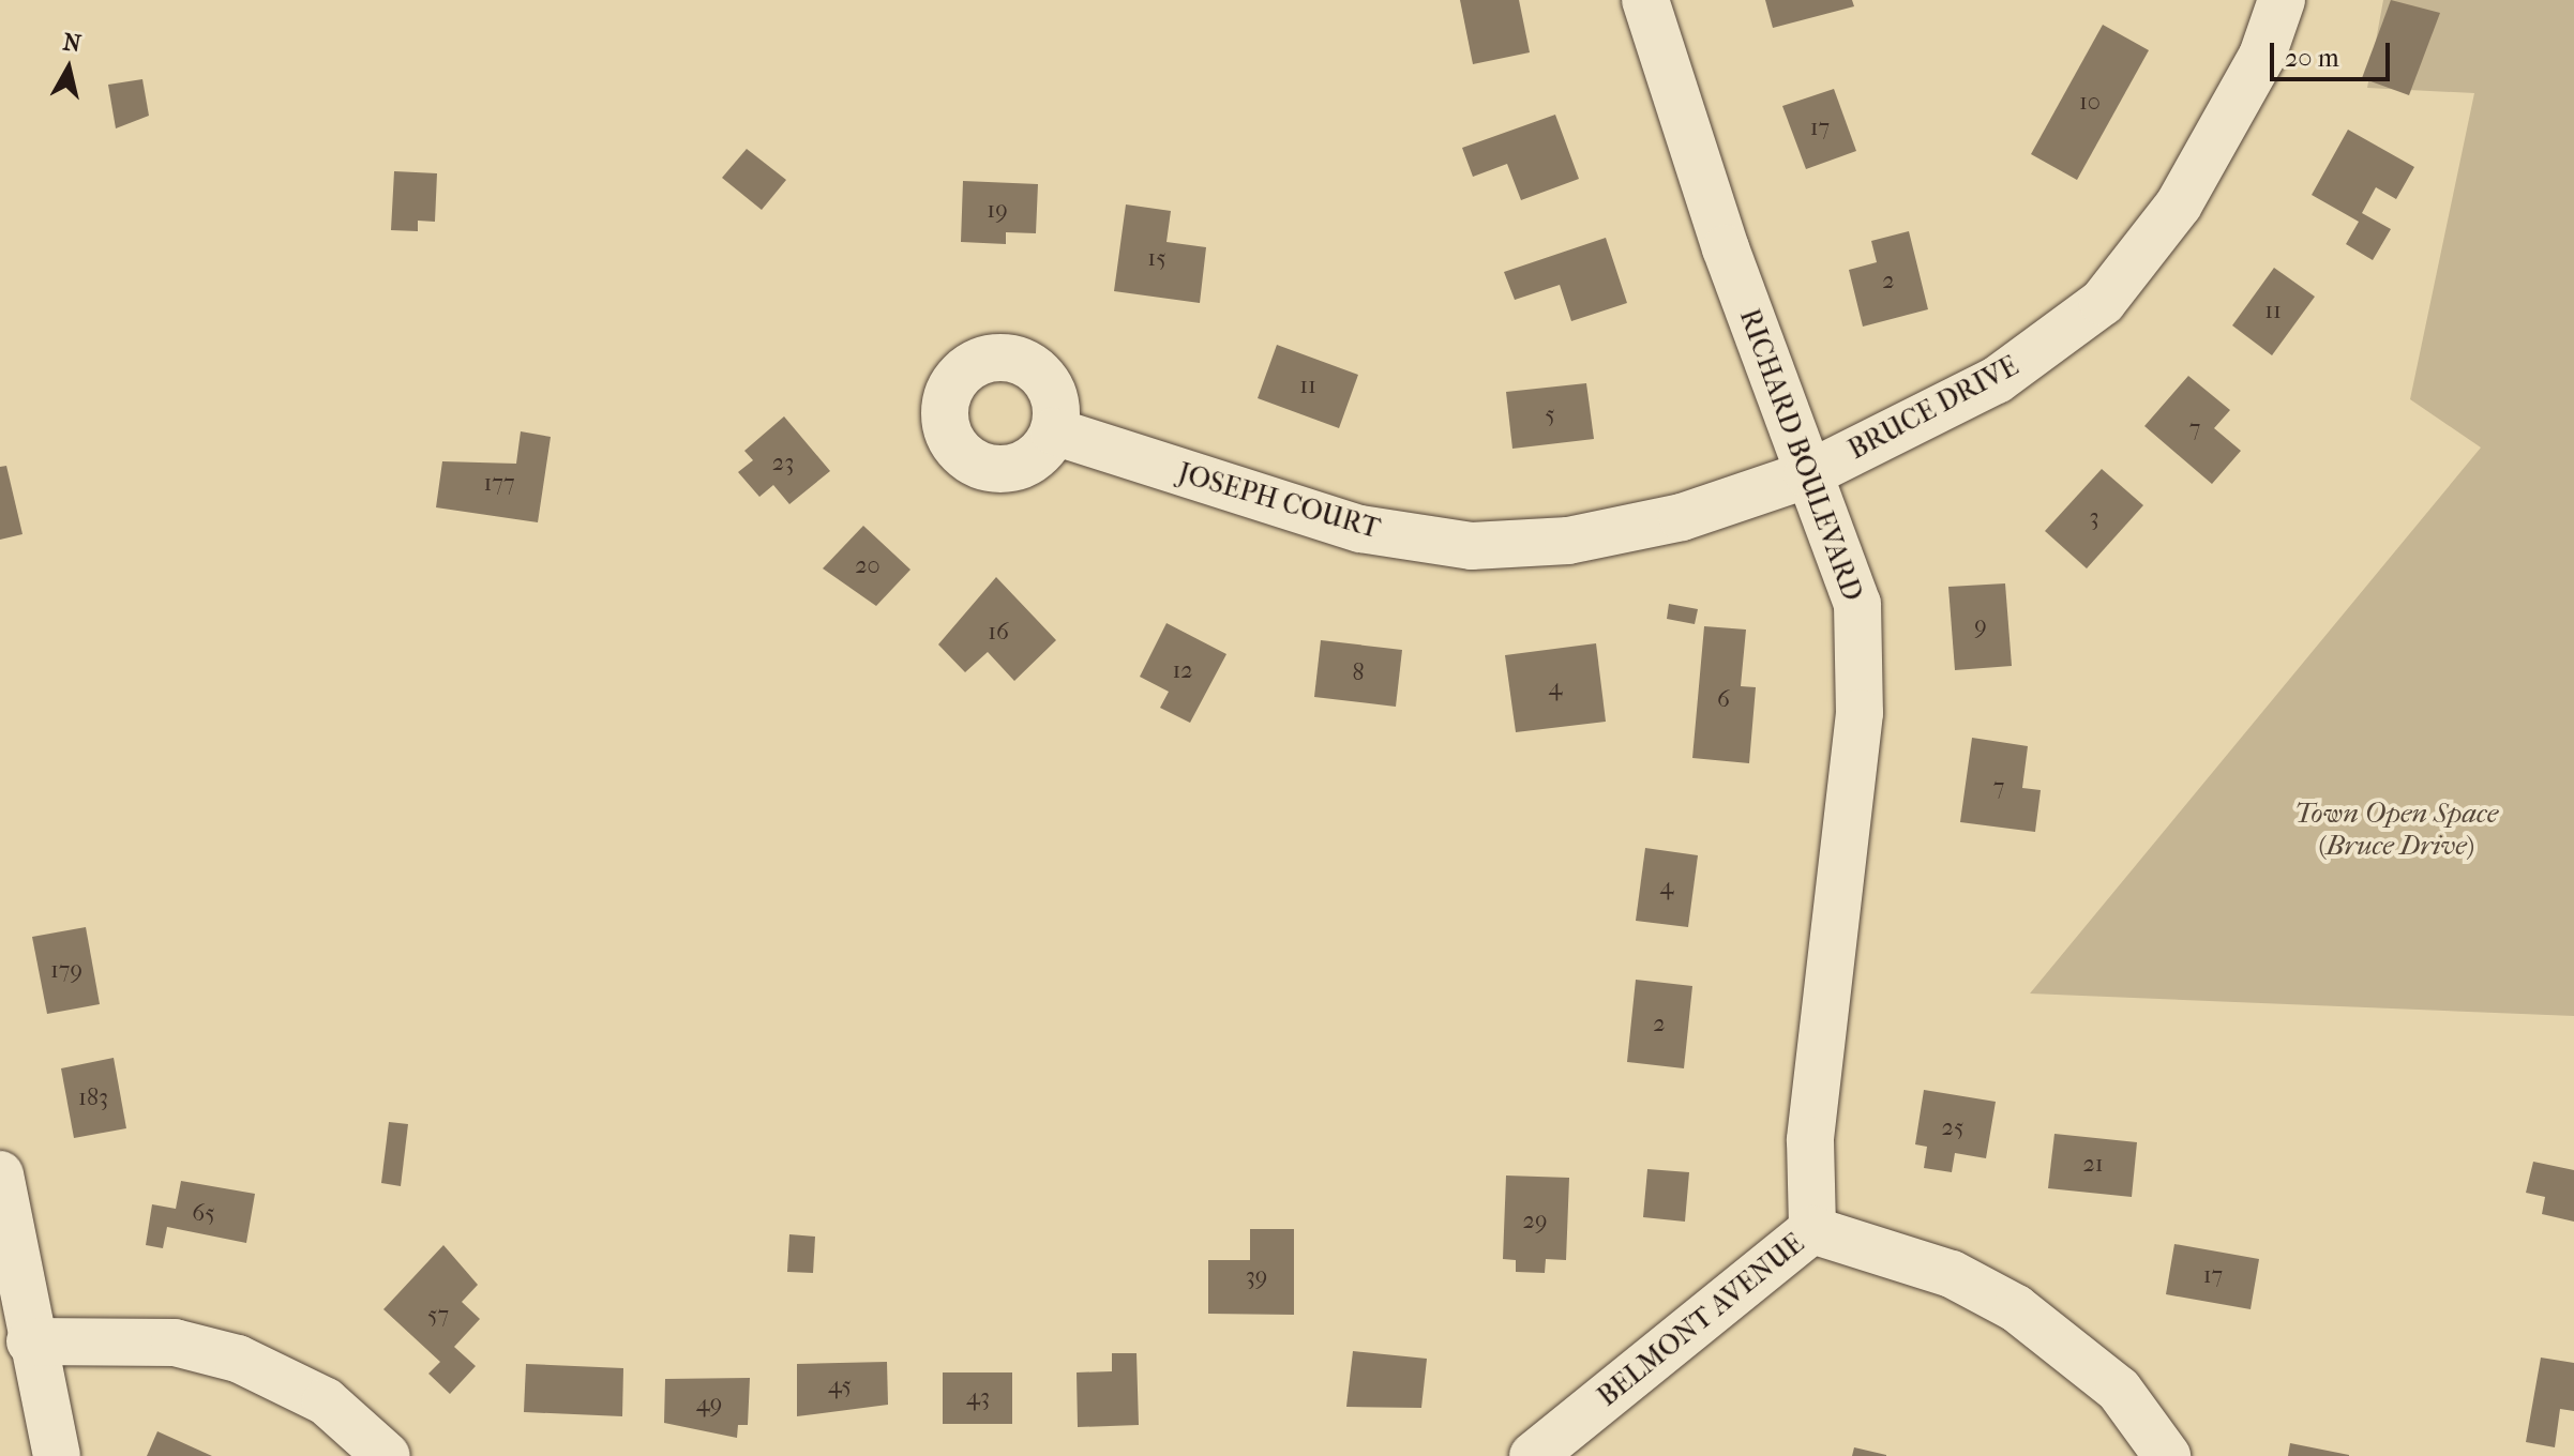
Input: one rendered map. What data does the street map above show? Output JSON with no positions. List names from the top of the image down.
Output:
{
  "streets": {
    "street": [
      "BRUCE DRIVE",
      "RICHARD BOULEVARD",
      "JOSEPH COURT",
      "BELMONT AVENUE"
    ]
  },
  "crossings": [
    ["BRUCE DRIVE", "RICHARD BOULEVARD"],
    ["BRUCE DRIVE", "JOSEPH COURT"],
    ["RICHARD BOULEVARD", "JOSEPH COURT"],
    ["RICHARD BOULEVARD", "BELMONT AVENUE"]
  ],
  "parks": ["Town Open Space (Bruce Drive)"],
  "house_numbers": [
    "10",
    "17",
    "19",
    "15",
    "2",
    "11",
    "11",
    "5",
    "7",
    "23",
    "177",
    "3",
    "20",
    "9",
    "16",
    "12",
    "8",
    "4",
    "6",
    "7",
    "4",
    "179",
    "2",
    "183",
    "25",
    "21",
    "65",
    "29",
    "17",
    "39",
    "57",
    "45",
    "43",
    "49"
  ],
  "scale_bar": "20 m",
  "north": "top"
}
